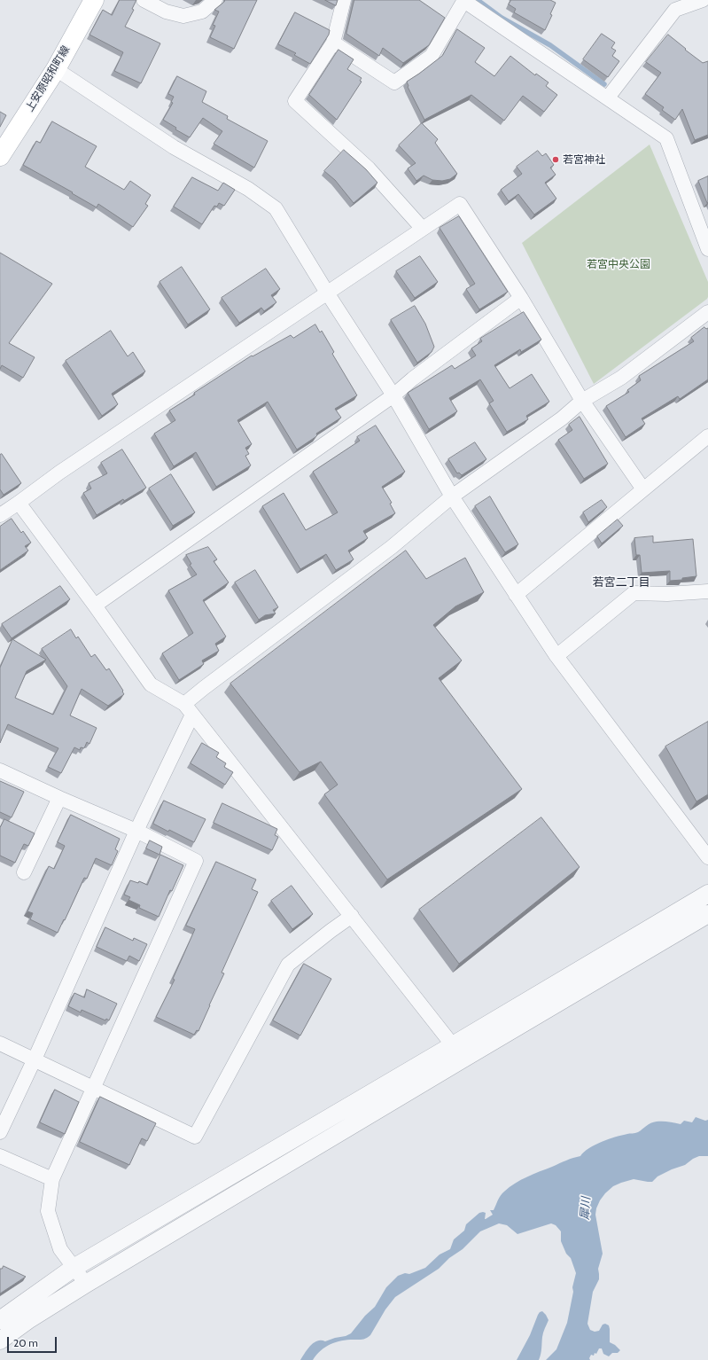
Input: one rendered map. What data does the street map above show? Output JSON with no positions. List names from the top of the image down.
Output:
{
  "streets": {
    "main road": ["上安原昭和町線"]
  },
  "districts": ["若宮二丁目"],
  "water": ["犀川"],
  "parks": ["若宮中央公園"],
  "places": ["若宮神社"],
  "scale_bar": "20 m"
}
